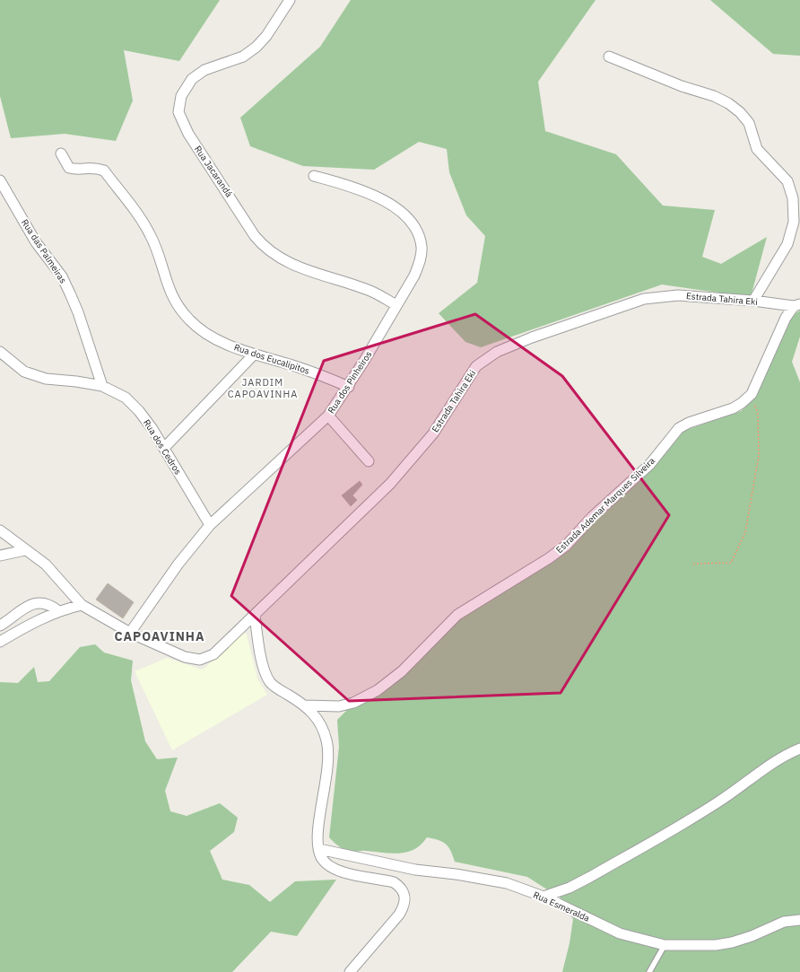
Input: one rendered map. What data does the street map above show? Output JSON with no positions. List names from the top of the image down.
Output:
{
  "streets": {
    "street": [
      "Rua Jacarandá",
      "Rua das Palmeiras",
      "Estrada Tahira Eki",
      "Rua dos Eucalipitos",
      "Rua dos Pinheiros",
      "Rua dos Cedros",
      "Estrada Ademar Marques Silveira",
      "Rua Esmeralda"
    ]
  },
  "crossings": [
    ["Rua Jacarandá", "Rua dos Pinheiros"],
    ["Rua das Palmeiras", "Rua dos Cedros"],
    ["Estrada Tahira Eki", "Rua dos Pinheiros"],
    ["Estrada Tahira Eki", "Estrada Ademar Marques Silveira"],
    ["Rua dos Eucalipitos", "Rua dos Pinheiros"],
    ["Rua dos Pinheiros", "Rua dos Cedros"]
  ],
  "districts": ["JARDIM CAPOAVINHA", "CAPOAVINHA"]
}
